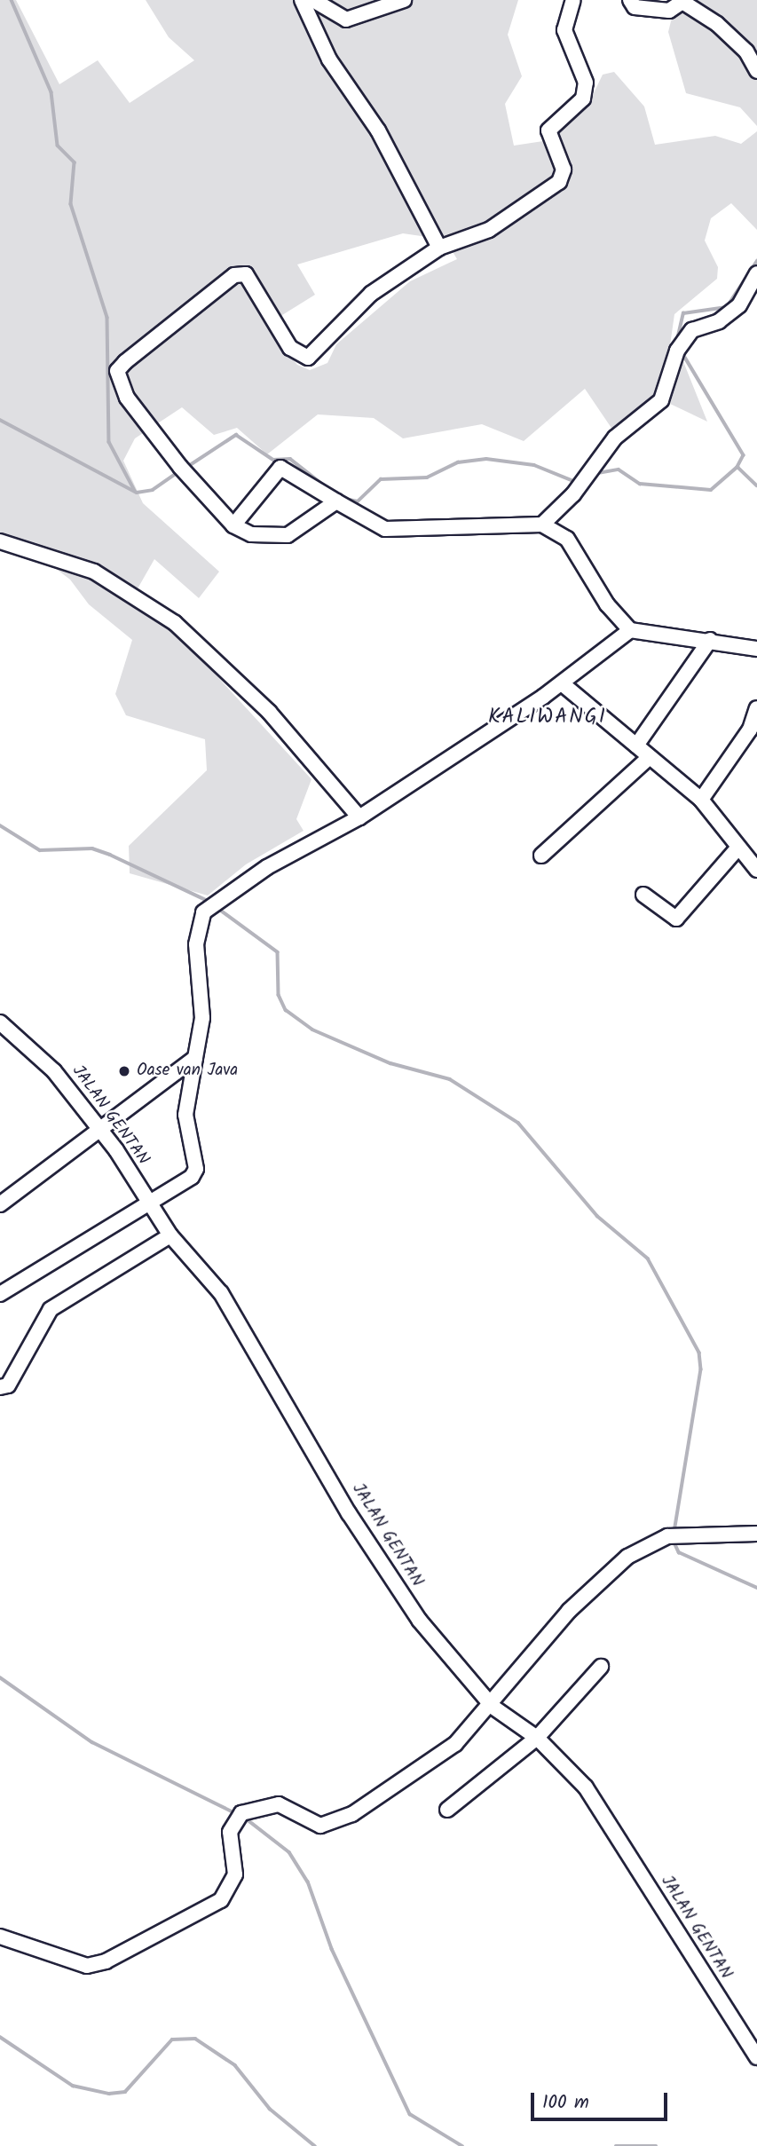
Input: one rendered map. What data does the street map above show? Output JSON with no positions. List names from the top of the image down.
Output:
{
  "streets": {
    "street": ["JALAN GENTAN"]
  },
  "districts": ["KALIWANGI"],
  "places": ["Oase van Java"],
  "scale_bar": "100 m"
}
